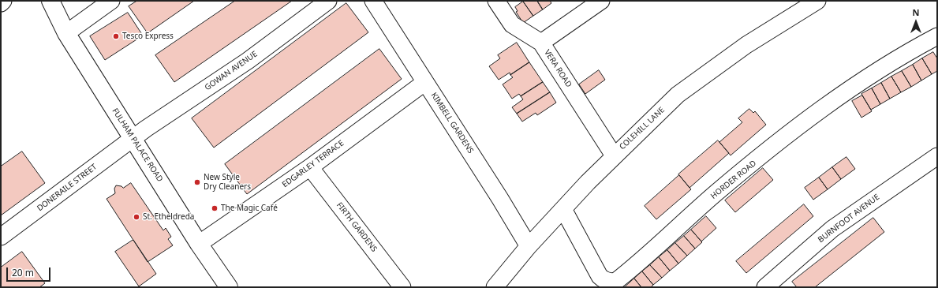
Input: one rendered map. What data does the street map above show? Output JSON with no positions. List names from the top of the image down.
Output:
{
  "streets": {
    "main road": ["FULHAM PALACE ROAD"],
    "street": [
      "VERA ROAD",
      "GOWAN AVENUE",
      "KIMBELL GARDENS",
      "COLEHILL LANE",
      "EDGARLEY TERRACE",
      "HORDER ROAD",
      "DONERAILE STREET",
      "BURNFOOT AVENUE",
      "FIRTH GARDENS"
    ]
  },
  "crossings": [
    ["VERA ROAD", "COLEHILL LANE"],
    ["GOWAN AVENUE", "FULHAM PALACE ROAD"],
    ["GOWAN AVENUE", "DONERAILE STREET"],
    ["KIMBELL GARDENS", "COLEHILL LANE"],
    ["KIMBELL GARDENS", "EDGARLEY TERRACE"],
    ["COLEHILL LANE", "HORDER ROAD"],
    ["FULHAM PALACE ROAD", "EDGARLEY TERRACE"],
    ["FULHAM PALACE ROAD", "DONERAILE STREET"],
    ["EDGARLEY TERRACE", "FIRTH GARDENS"]
  ],
  "places": [
    "Tesco Express",
    "New Style Dry Cleaners",
    "The Magic Café",
    "St. Etheldreda"
  ],
  "scale_bar": "20 m",
  "north": "top"
}
